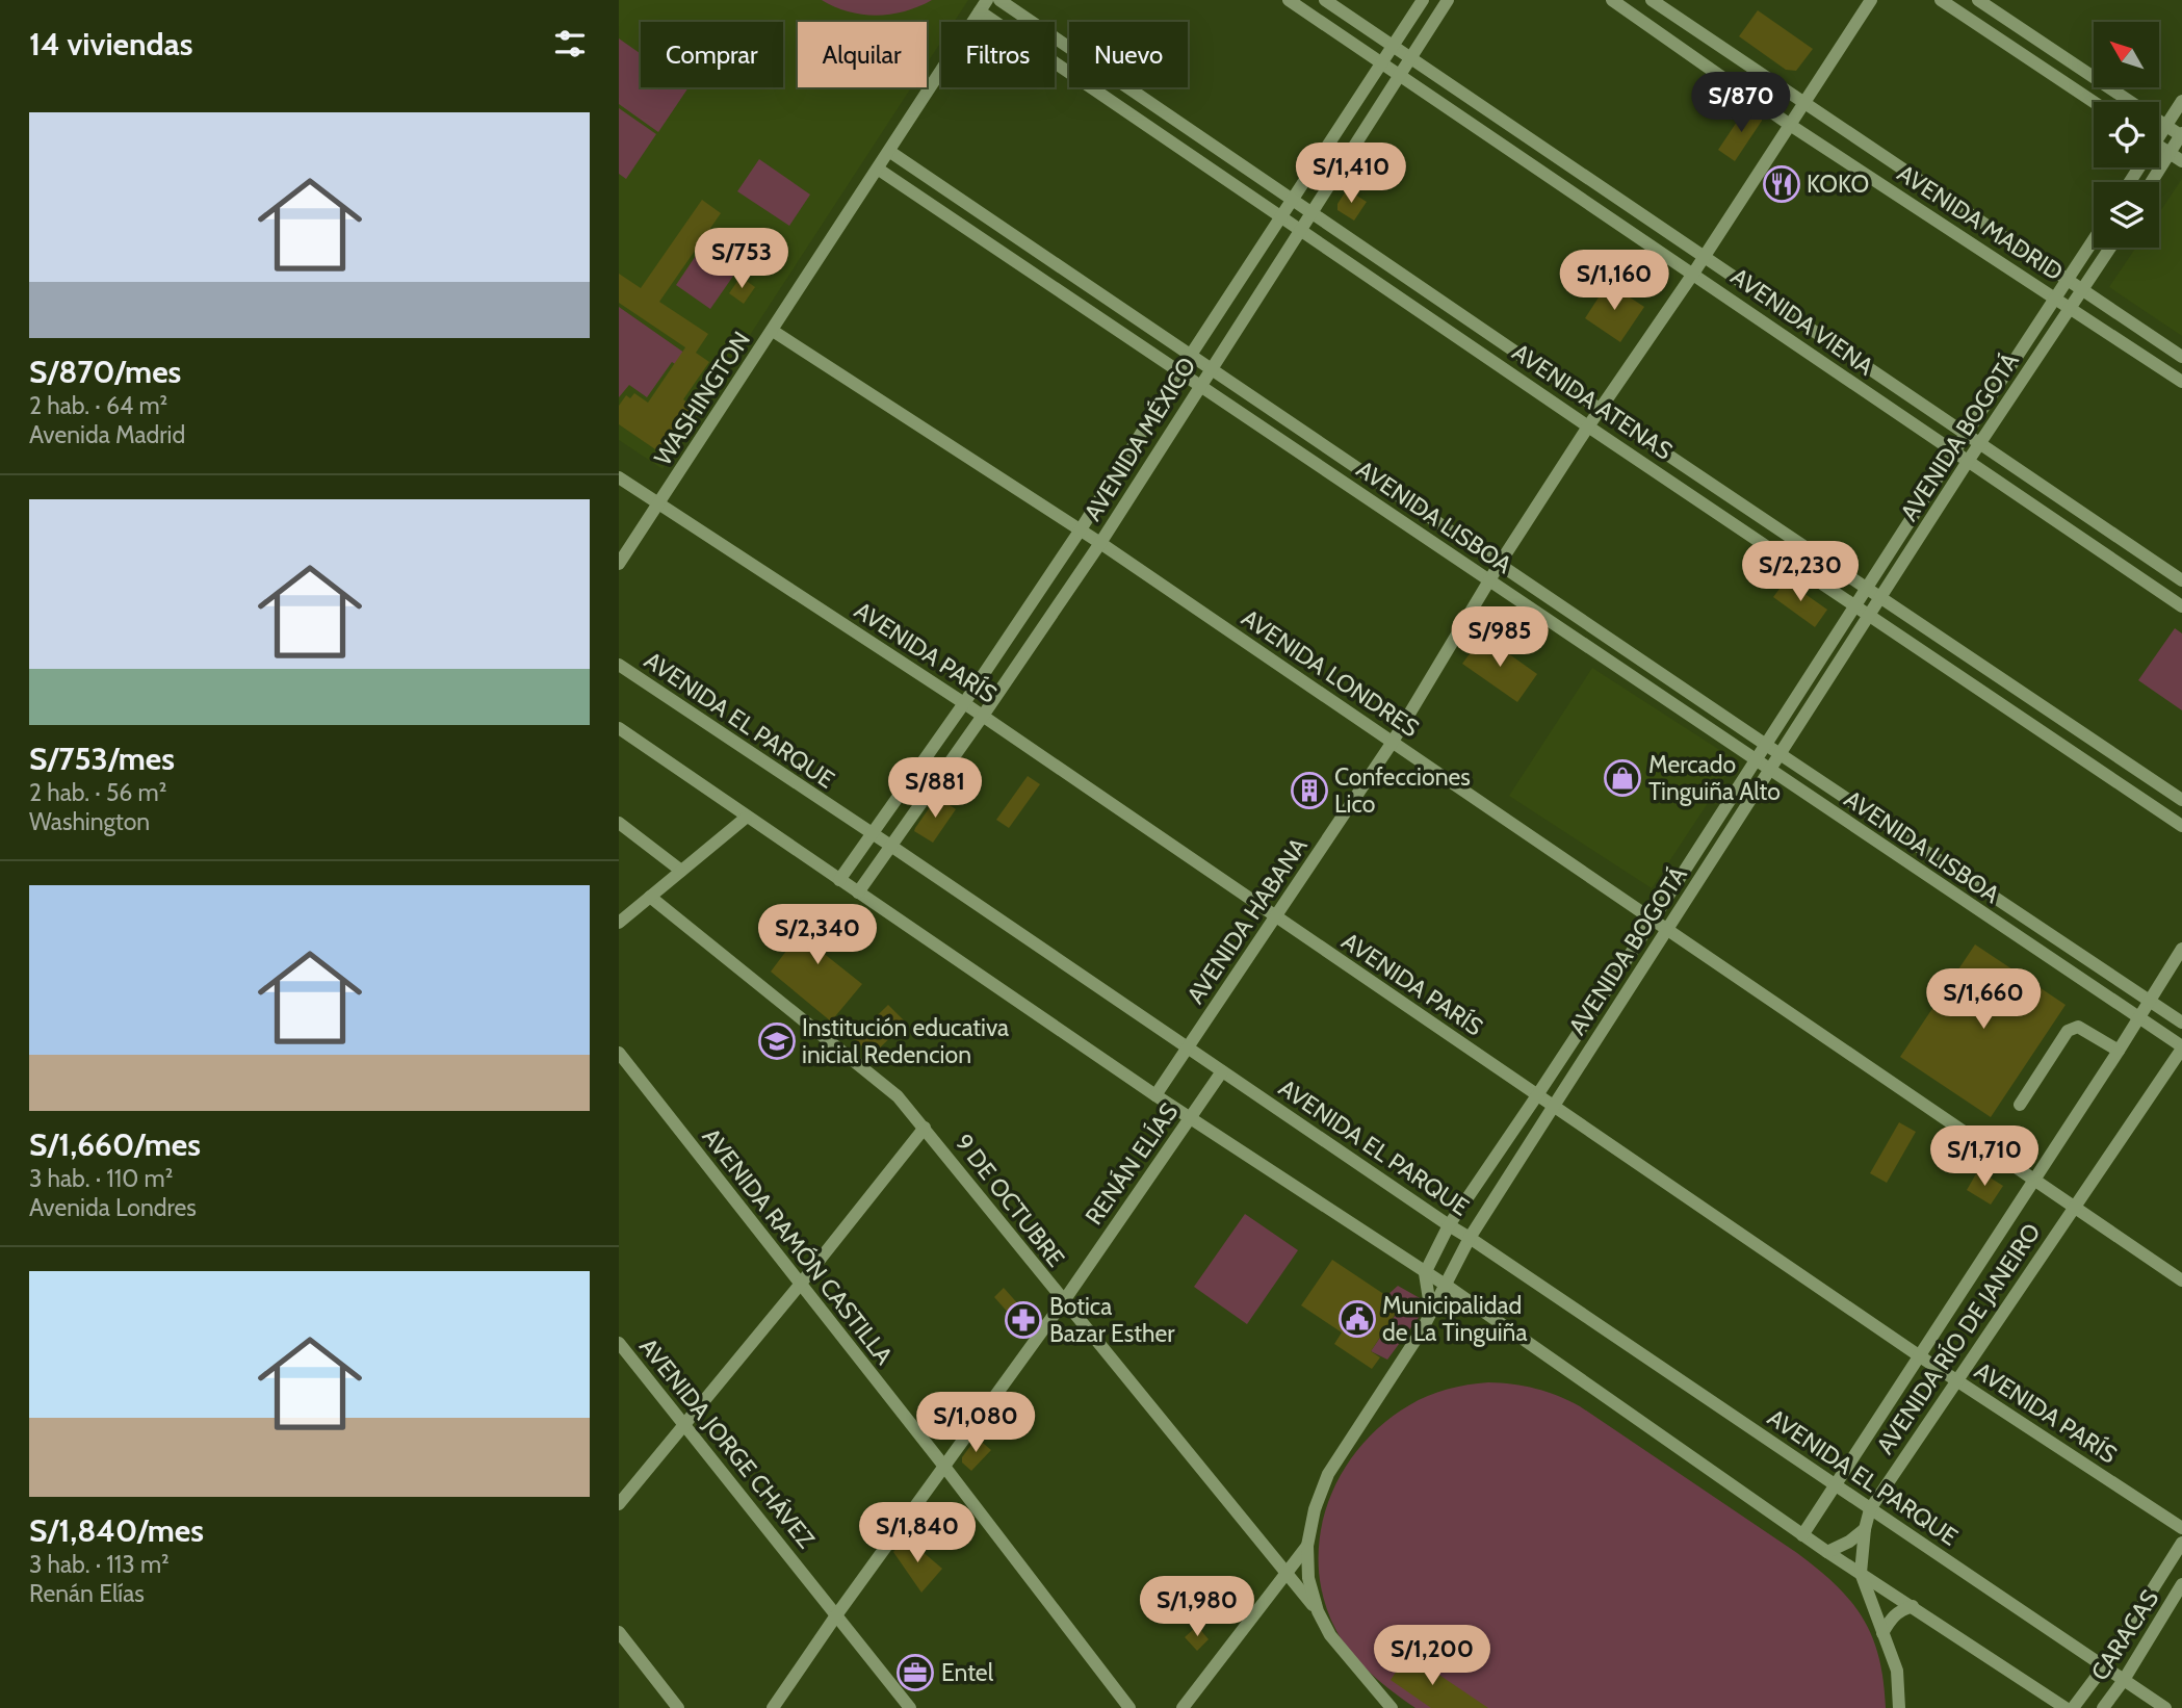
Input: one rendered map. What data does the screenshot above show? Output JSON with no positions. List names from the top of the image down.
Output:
{
  "streets": {
    "street": [
      "AVENIDA MADRID",
      "AVENIDA VIENA",
      "WASHINGTON",
      "AVENIDA ATENAS",
      "AVENIDA BOGOTÁ",
      "AVENIDA MÉXICO",
      "AVENIDA LISBOA",
      "AVENIDA PARÍS",
      "AVENIDA LONDRES",
      "AVENIDA EL PARQUE",
      "AVENIDA HABANA",
      "RENÁN ELÍAS",
      "9 DE OCTUBRE",
      "AVENIDA RAMÓN CASTILLA",
      "AVENIDA RÍO DE JANEIRO",
      "AVENIDA JORGE CHÁVEZ",
      "CARACAS"
    ]
  },
  "crossings": [
    ["AVENIDA MADRID", "AVENIDA BOGOTÁ"],
    ["AVENIDA MADRID", "AVENIDA HABANA"],
    ["AVENIDA VIENA", "AVENIDA BOGOTÁ"],
    ["AVENIDA VIENA", "AVENIDA MÉXICO"],
    ["AVENIDA VIENA", "AVENIDA HABANA"],
    ["WASHINGTON", "AVENIDA ATENAS"],
    ["WASHINGTON", "AVENIDA LISBOA"],
    ["WASHINGTON", "AVENIDA PARÍS"],
    ["WASHINGTON", "AVENIDA LONDRES"],
    ["AVENIDA ATENAS", "AVENIDA BOGOTÁ"],
    ["AVENIDA ATENAS", "AVENIDA MÉXICO"],
    ["AVENIDA ATENAS", "AVENIDA HABANA"],
    ["AVENIDA BOGOTÁ", "AVENIDA LISBOA"],
    ["AVENIDA BOGOTÁ", "AVENIDA PARÍS"],
    ["AVENIDA BOGOTÁ", "AVENIDA LONDRES"],
    ["AVENIDA BOGOTÁ", "AVENIDA EL PARQUE"],
    ["AVENIDA BOGOTÁ", "9 DE OCTUBRE"],
    ["AVENIDA MÉXICO", "AVENIDA LISBOA"],
    ["AVENIDA MÉXICO", "AVENIDA PARÍS"],
    ["AVENIDA MÉXICO", "AVENIDA LONDRES"],
    ["AVENIDA MÉXICO", "AVENIDA EL PARQUE"],
    ["AVENIDA LISBOA", "AVENIDA HABANA"],
    ["AVENIDA LISBOA", "AVENIDA RÍO DE JANEIRO"],
    ["AVENIDA PARÍS", "AVENIDA HABANA"],
    ["AVENIDA PARÍS", "AVENIDA RÍO DE JANEIRO"],
    ["AVENIDA LONDRES", "AVENIDA HABANA"],
    ["AVENIDA LONDRES", "AVENIDA RÍO DE JANEIRO"],
    ["AVENIDA EL PARQUE", "AVENIDA HABANA"],
    ["AVENIDA EL PARQUE", "RENÁN ELÍAS"],
    ["AVENIDA EL PARQUE", "AVENIDA RÍO DE JANEIRO"],
    ["AVENIDA EL PARQUE", "CARACAS"],
    ["RENÁN ELÍAS", "9 DE OCTUBRE"],
    ["RENÁN ELÍAS", "AVENIDA RAMÓN CASTILLA"],
    ["RENÁN ELÍAS", "AVENIDA JORGE CHÁVEZ"]
  ],
  "places": {
    "restaurant": ["KOKO"],
    "shop": ["Mercado Tinguiña Alto"],
    "building": ["Confecciones Lico"],
    "school or university": ["Institución educativa inicial Redencion"],
    "public building": ["Municipalidad de La Tinguiña"],
    "pharmacy": ["Botica Bazar Esther"],
    "office": ["Entel"]
  },
  "north": "top left",
  "page": {
    "heading": "14 viviendas",
    "chip": [
      "Comprar",
      "Alquilar",
      "Filtros",
      "Nuevo"
    ],
    "price": [
      "S/870",
      "S/1,410",
      "S/753",
      "S/1,160",
      "S/2,230",
      "S/985",
      "S/881",
      "S/2,340",
      "S/1,660",
      "S/1,710",
      "S/1,080",
      "S/1,840",
      "S/1,980",
      "S/1,200"
    ],
    "list": [
      {
        "name": "S/870/mes",
        "note": "2 hab. · 64 m² · Avenida Madrid"
      },
      {
        "name": "S/753/mes",
        "note": "2 hab. · 56 m² · Washington"
      },
      {
        "name": "S/1,660/mes",
        "note": "3 hab. · 110 m² · Avenida Londres"
      },
      {
        "name": "S/1,840/mes",
        "note": "3 hab. · 113 m² · Renán Elías"
      }
    ]
  }
}
